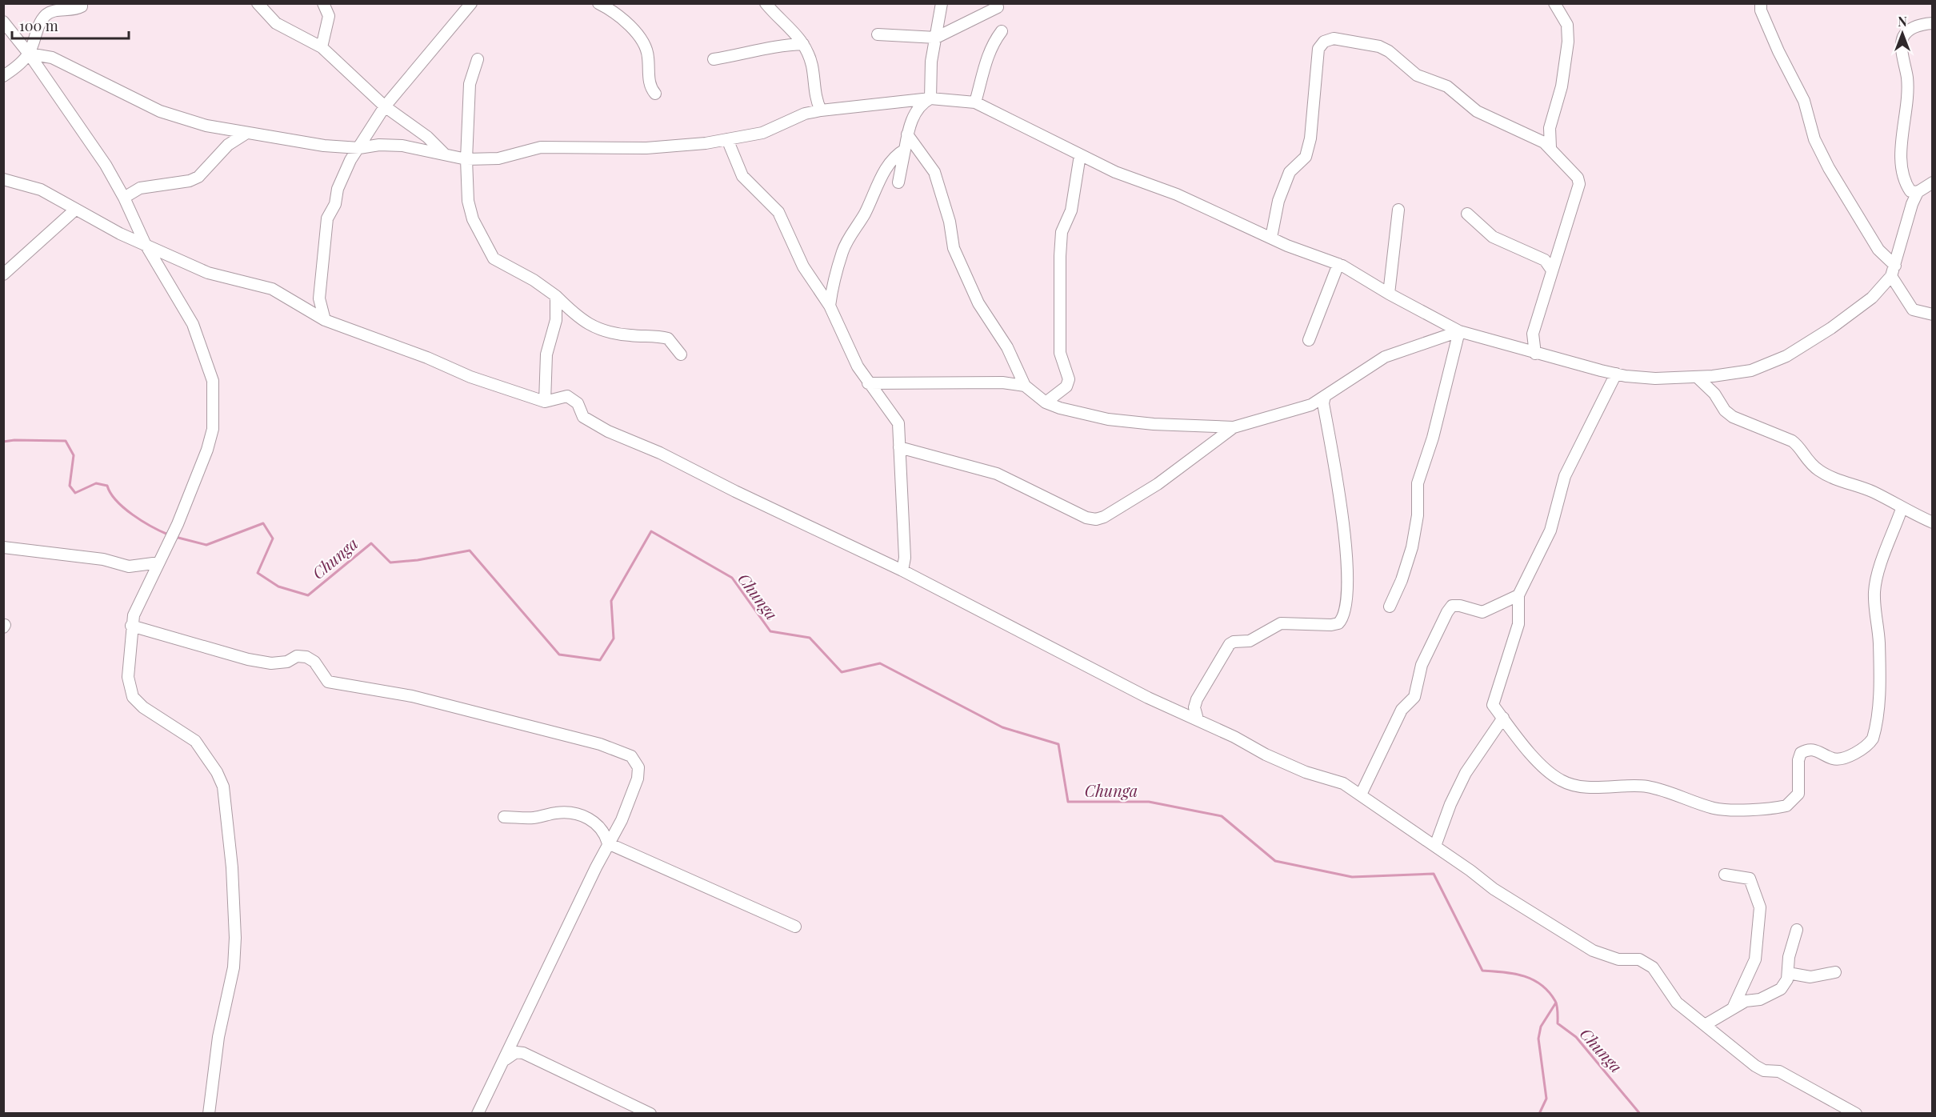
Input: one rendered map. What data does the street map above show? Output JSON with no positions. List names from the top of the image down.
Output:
{
  "water": ["Chunga"],
  "scale_bar": "100 m",
  "north": "top"
}
